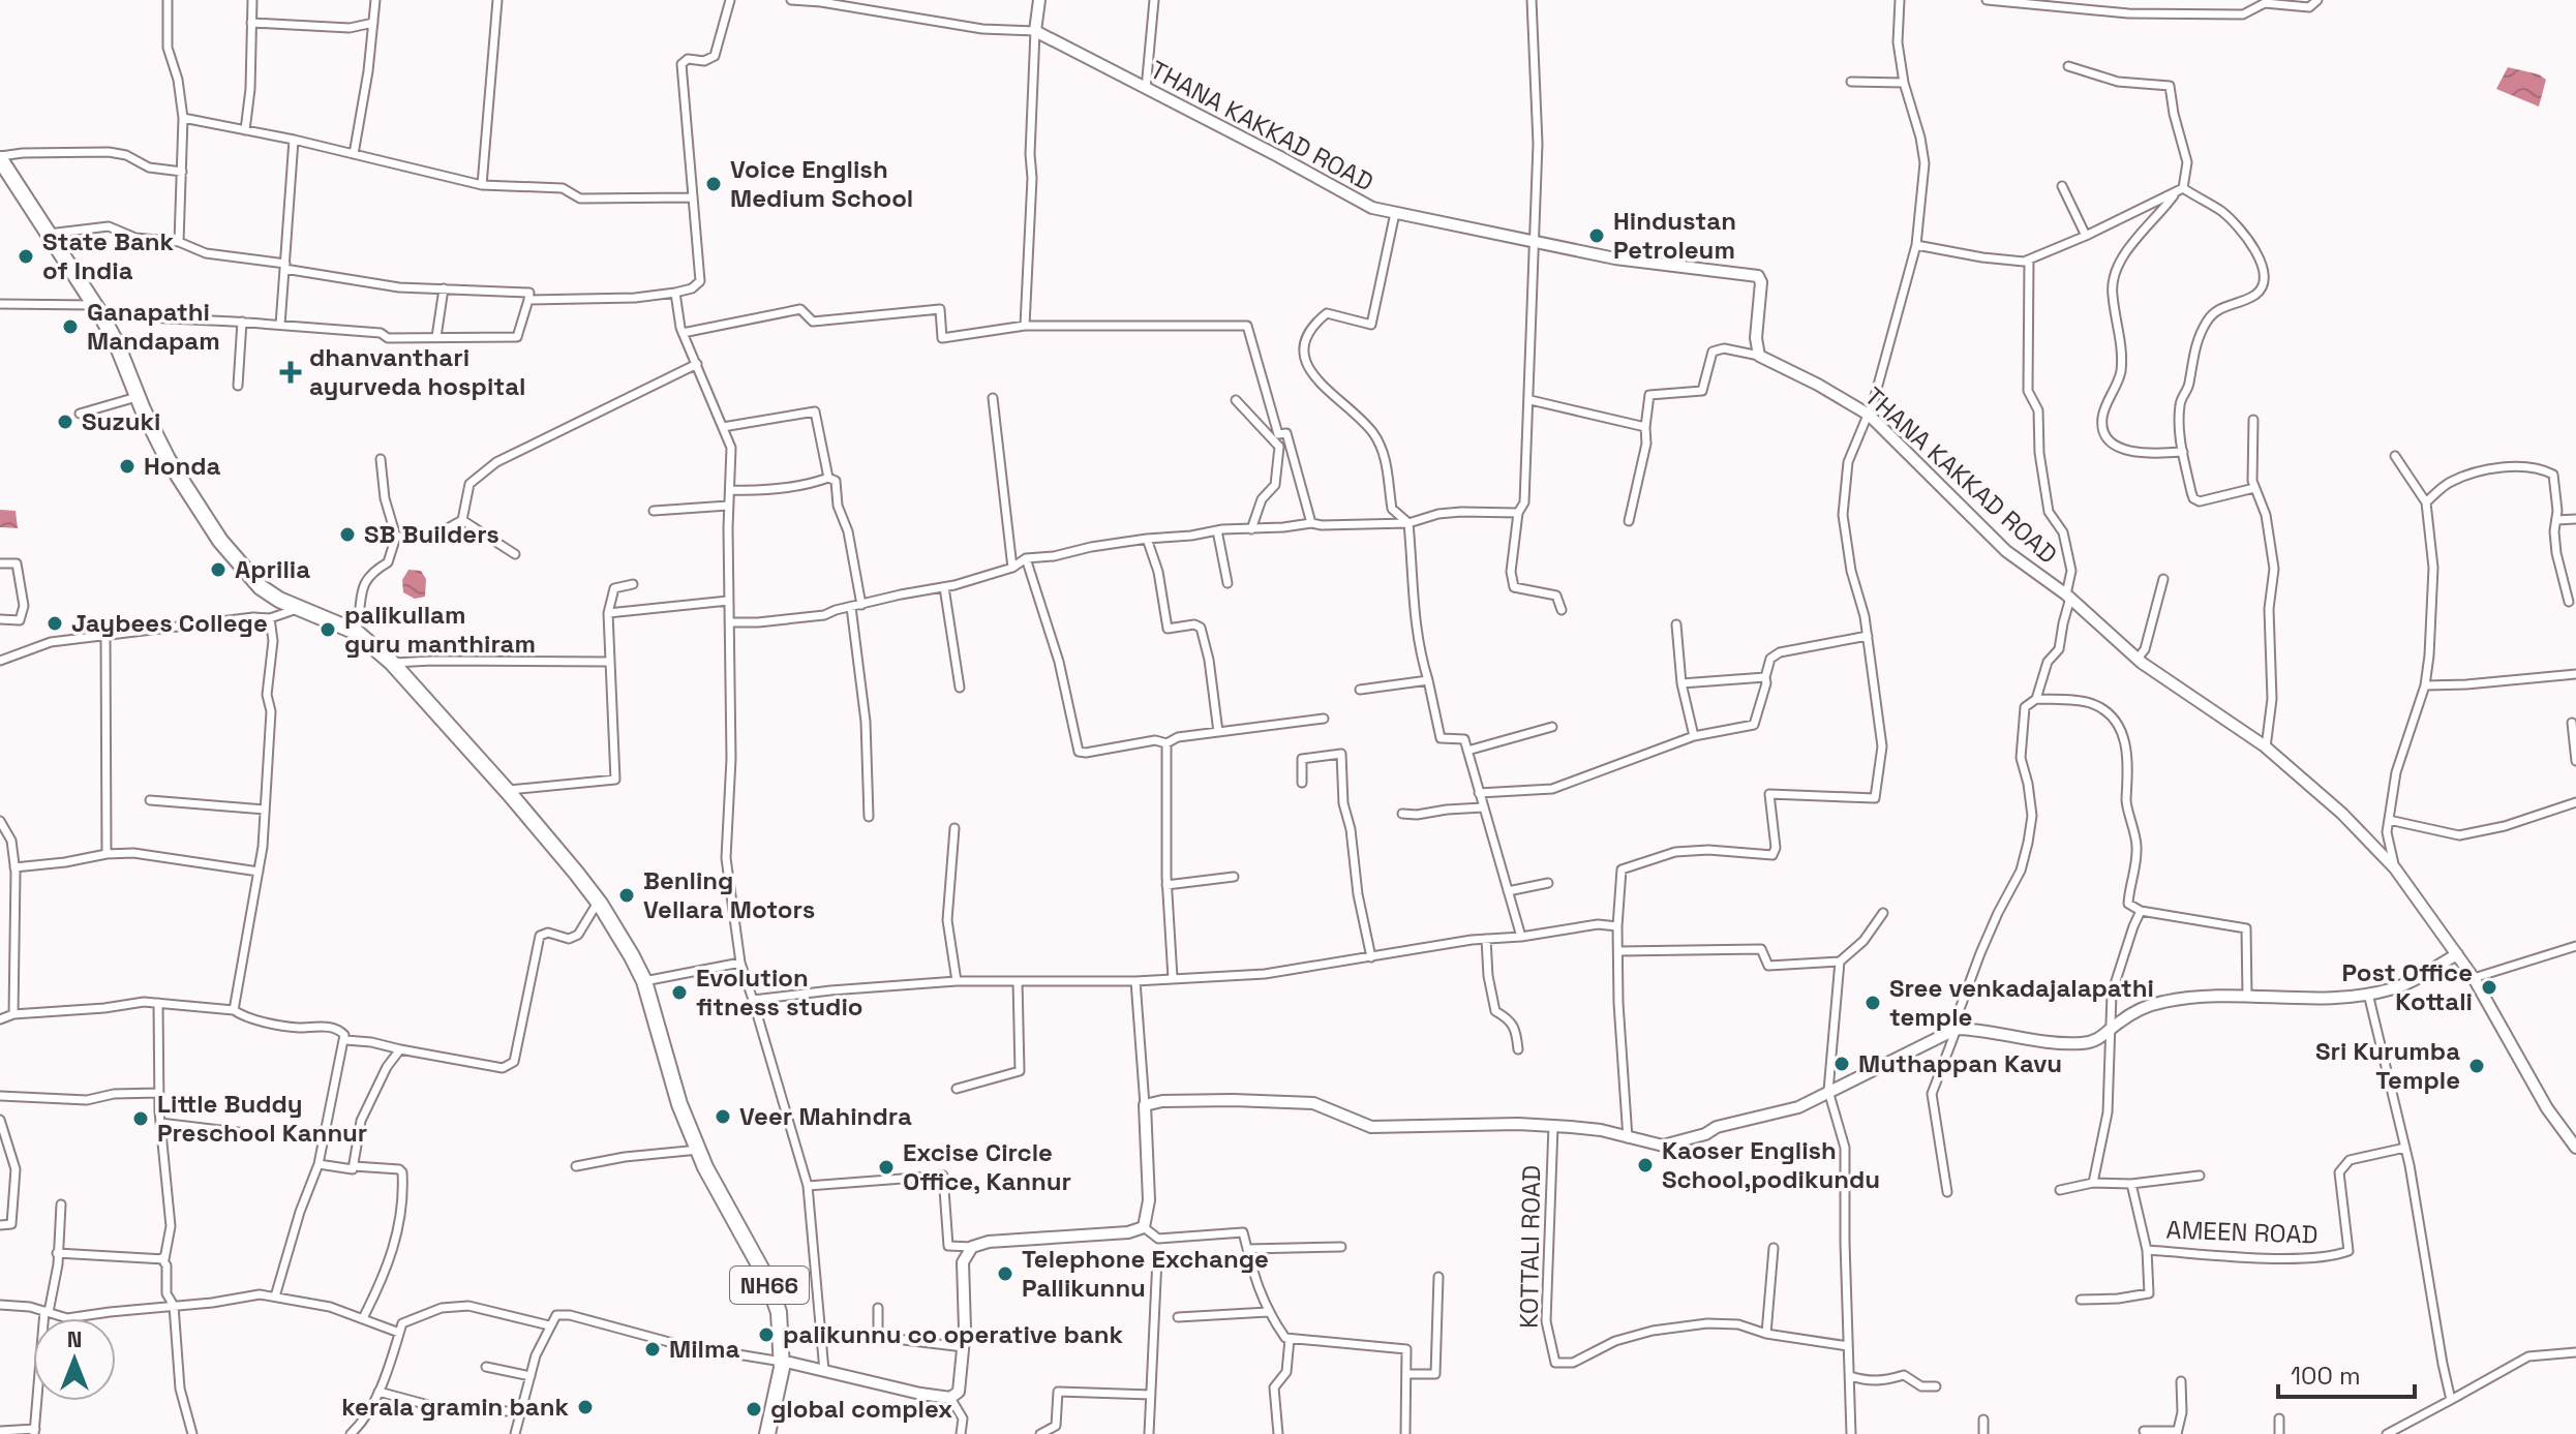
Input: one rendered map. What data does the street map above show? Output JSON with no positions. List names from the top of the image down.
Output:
{
  "streets": {
    "highway": ["NH66"],
    "main road": ["THANA KAKKAD ROAD"],
    "street": ["AMEEN ROAD", "KOTTALI ROAD"]
  },
  "places": {
    "other": [
      "Voice English Medium School",
      "Hindustan Petroleum",
      "State Bank of India",
      "Ganapathi Mandapam",
      "Suzuki",
      "Honda",
      "SB Builders",
      "Aprilia",
      "Jaybees College",
      "palikullam guru manthiram",
      "Benling Vellara Motors",
      "Post Office Kottali",
      "Evolution fitness studio",
      "Sree venkadajalapathi temple",
      "Muthappan Kavu",
      "Sri Kurumba Temple",
      "Veer Mahindra",
      "Little Buddy Preschool Kannur",
      "Kaoser English School,podikundu",
      "Excise Circle Office, Kannur",
      "Telephone Exchange Pallikunnu",
      "palikunnu co operative bank",
      "Milma",
      "kerala gramin bank",
      "global complex"
    ],
    "health": ["dhanvanthari ayurveda hospital"]
  },
  "scale_bar": "100 m",
  "north": "top"
}
